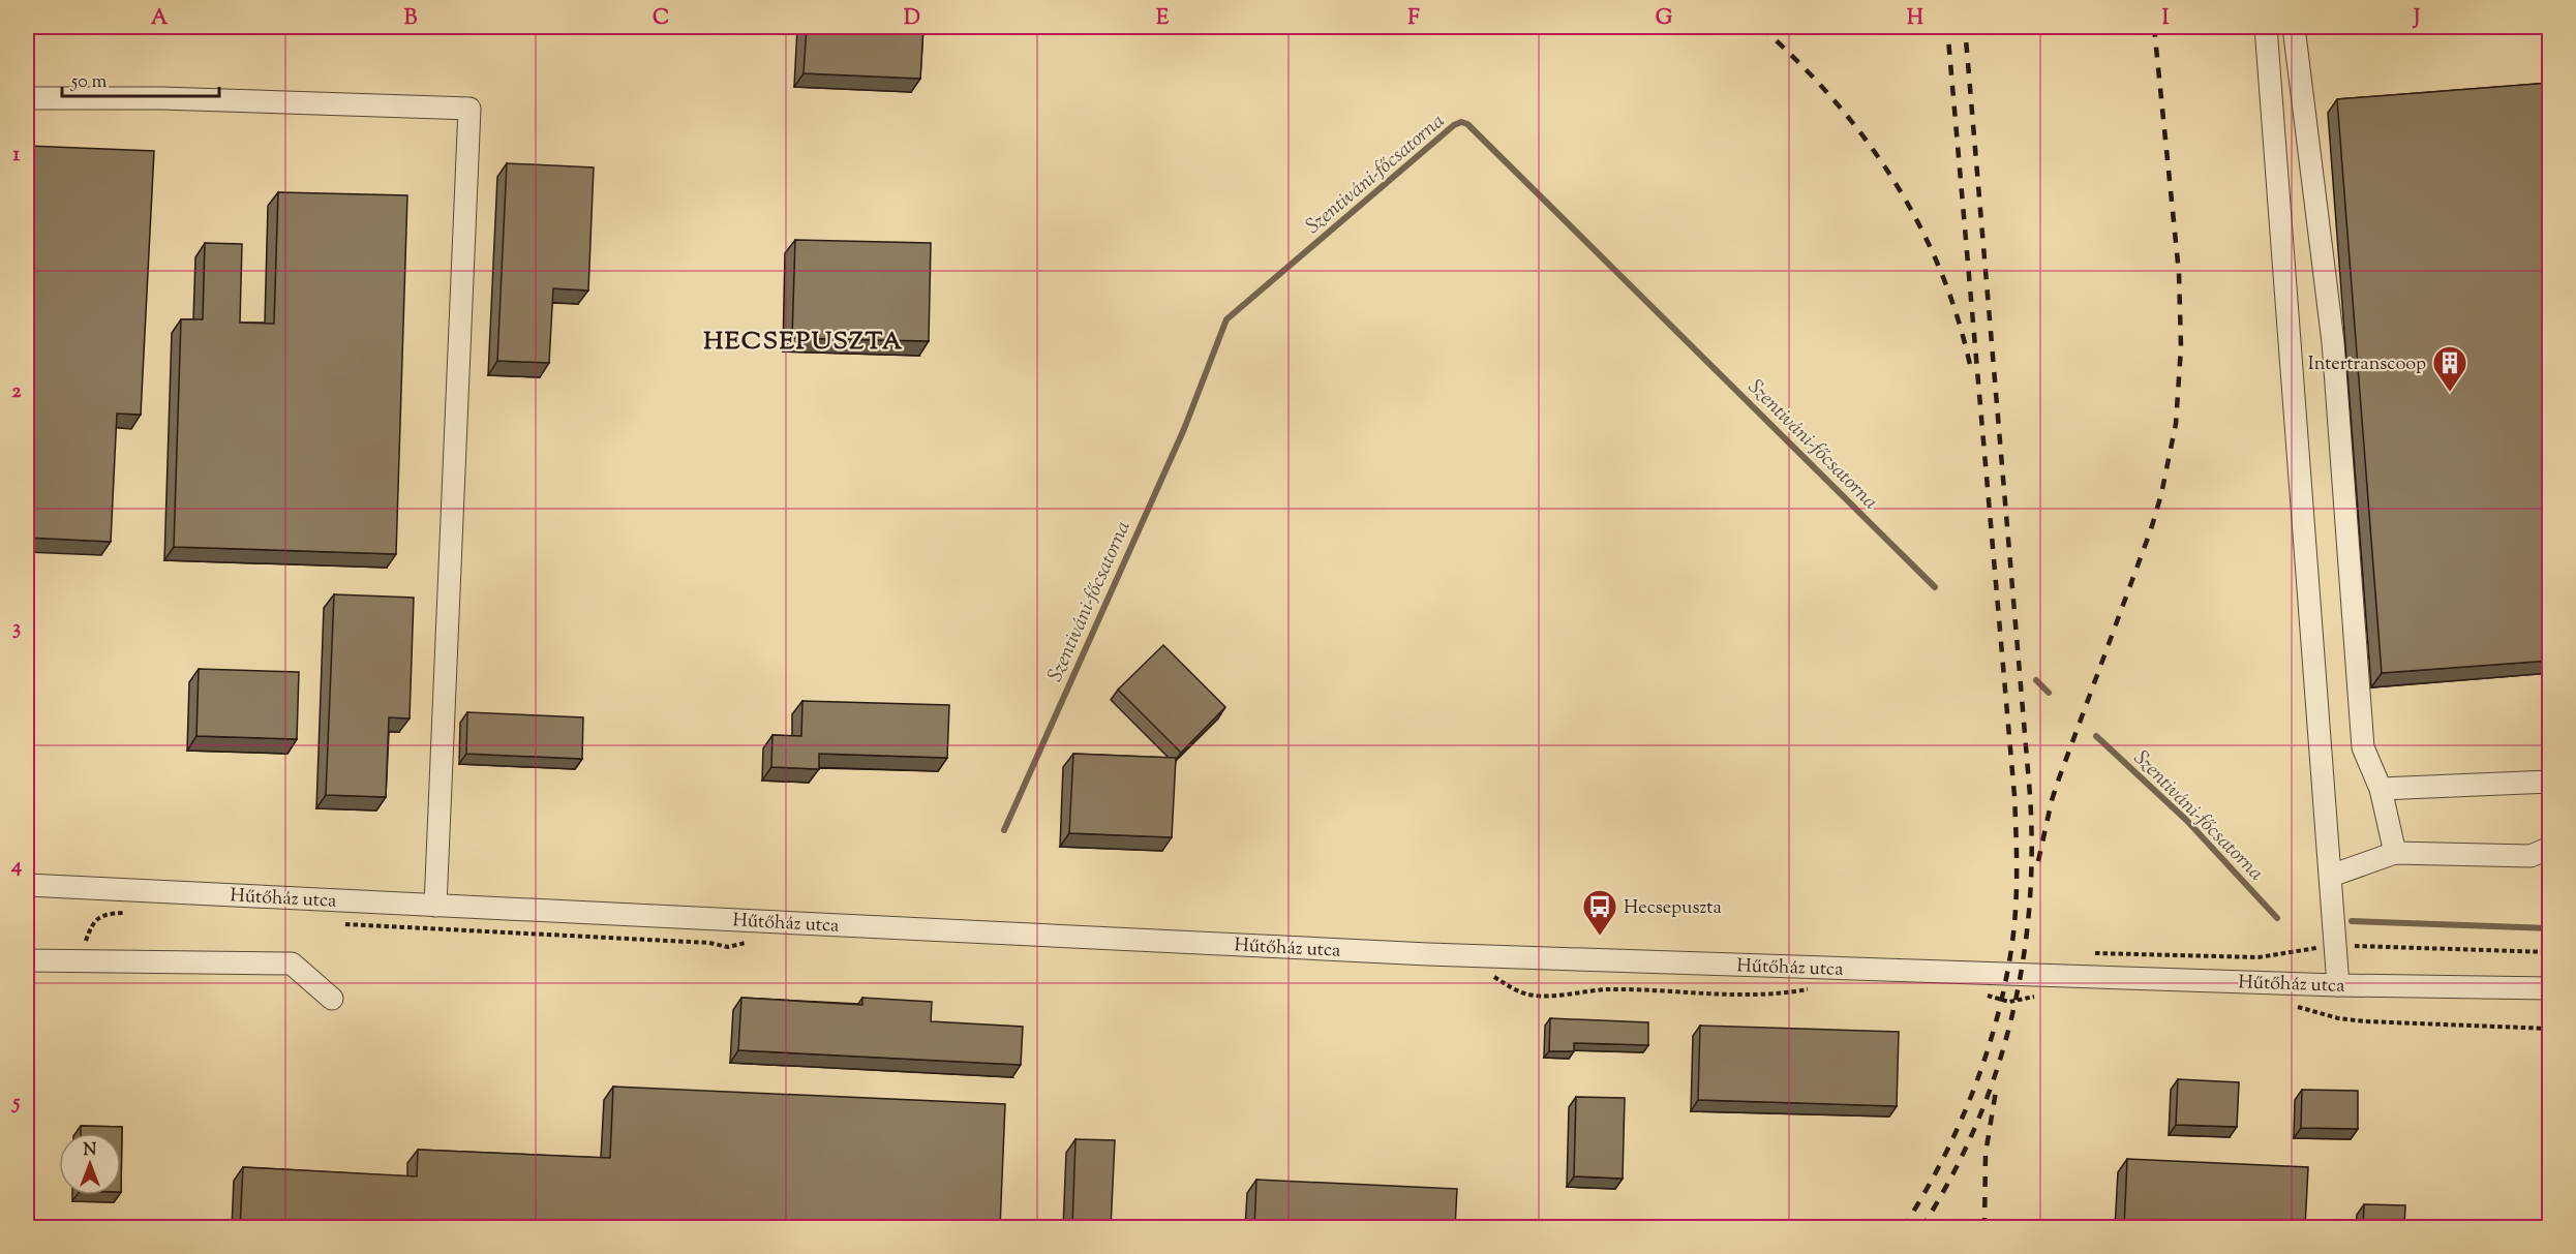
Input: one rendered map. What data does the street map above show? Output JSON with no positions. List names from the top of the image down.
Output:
{
  "streets": {
    "street": ["Hűtőház utca"]
  },
  "districts": ["HECSEPUSZTA"],
  "water": ["Szentiváni-főcsatorna"],
  "places": {
    "building": ["Intertranscoop"],
    "bus stop": ["Hecsepuszta"]
  },
  "scale_bar": "50 m",
  "north": "top",
  "grid": {
    "columns": [
      "A",
      "B",
      "C",
      "D",
      "E",
      "F",
      "G",
      "H",
      "I",
      "J"
    ],
    "rows": [
      "1",
      "2",
      "3",
      "4",
      "5"
    ]
  }
}
